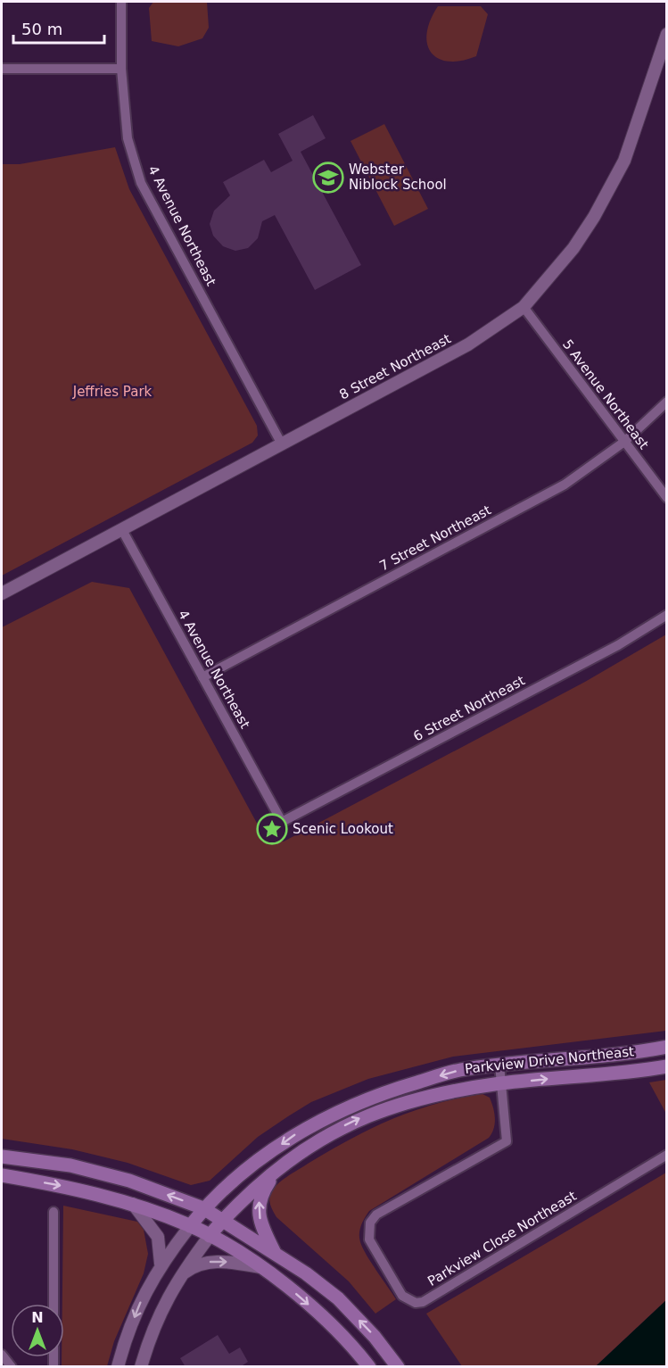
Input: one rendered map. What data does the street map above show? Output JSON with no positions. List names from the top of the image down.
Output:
{
  "streets": {
    "main road": ["Parkview Drive Northeast"],
    "street": [
      "4 Avenue Northeast",
      "8 Street Northeast",
      "5 Avenue Northeast",
      "7 Street Northeast",
      "6 Street Northeast",
      "Parkview Close Northeast"
    ]
  },
  "crossings": [
    ["4 Avenue Northeast", "8 Street Northeast"],
    ["4 Avenue Northeast", "7 Street Northeast"],
    ["4 Avenue Northeast", "6 Street Northeast"],
    ["8 Street Northeast", "5 Avenue Northeast"],
    ["5 Avenue Northeast", "7 Street Northeast"],
    ["Parkview Drive Northeast", "Parkview Close Northeast"]
  ],
  "parks": ["Jeffries Park"],
  "places": {
    "school or university": ["Webster Niblock School"],
    "place": ["Scenic Lookout"]
  },
  "scale_bar": "50 m",
  "north": "top"
}
